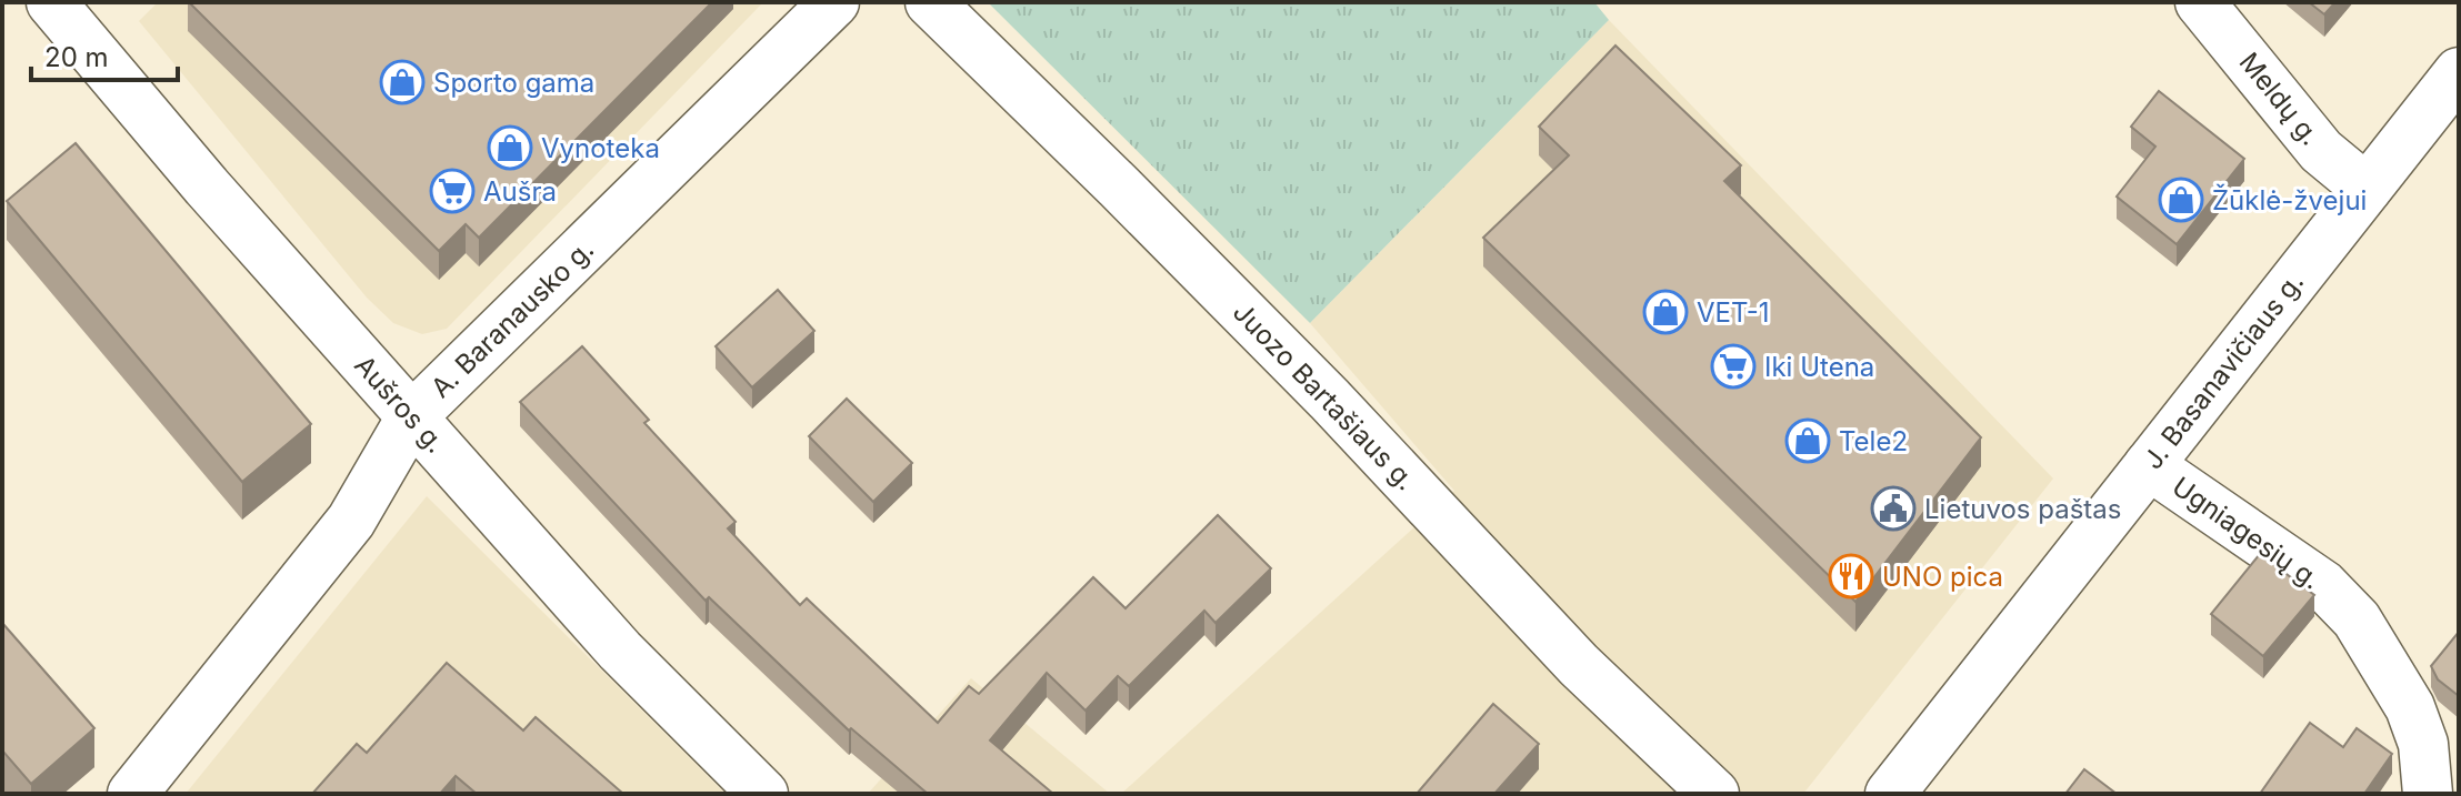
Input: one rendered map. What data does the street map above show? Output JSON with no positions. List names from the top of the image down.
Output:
{
  "streets": {
    "street": [
      "Meldų g.",
      "A. Baranausko g.",
      "J. Basanavičiaus g.",
      "Juozo Bartašiaus g.",
      "Aušros g.",
      "Ugniagesių g."
    ]
  },
  "crossings": [
    ["Meldų g.", "J. Basanavičiaus g."],
    ["A. Baranausko g.", "Aušros g."],
    ["J. Basanavičiaus g.", "Ugniagesių g."]
  ],
  "places": {
    "shop": [
      "Sporto gama",
      "Vynoteka",
      "Žūklė-žvejui",
      "VET-1",
      "Tele2"
    ],
    "supermarket": ["Aušra", "Iki Utena"],
    "public building": ["Lietuvos paštas"],
    "restaurant": ["UNO pica"]
  },
  "scale_bar": "20 m"
}
